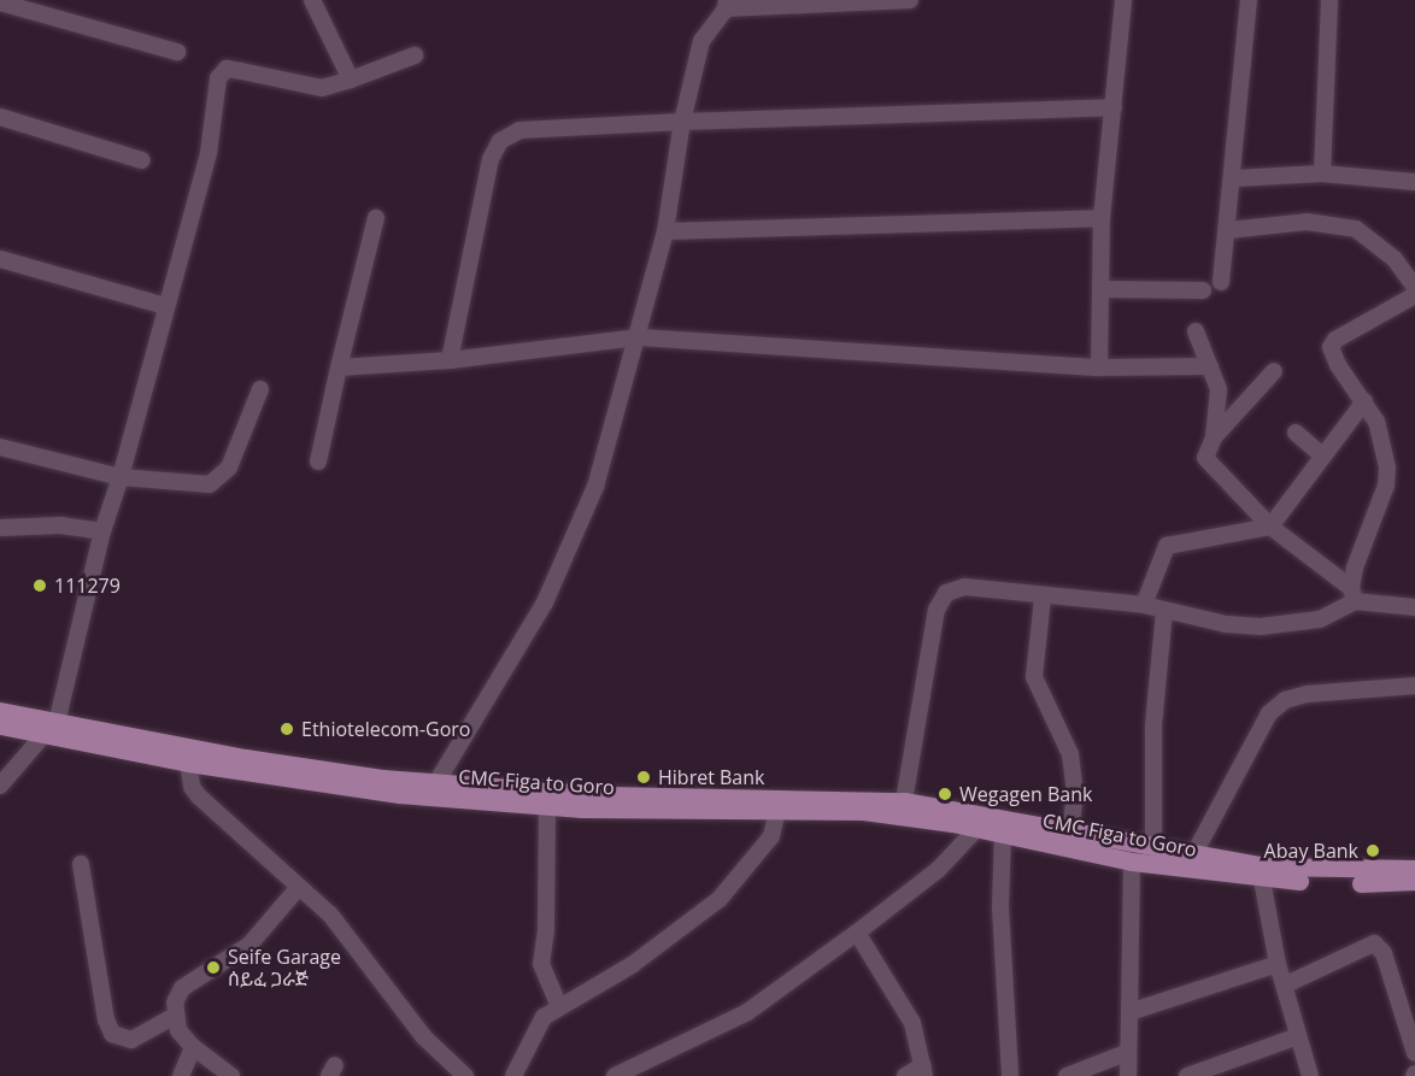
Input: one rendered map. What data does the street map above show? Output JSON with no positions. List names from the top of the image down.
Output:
{
  "streets": {
    "main road": ["CMC Figa to Goro"]
  },
  "places": [
    "111279",
    "Ethiotelecom-Goro",
    "Hibret Bank",
    "Wegagen Bank",
    "Abay Bank",
    "Seife Garage ሰይፈ ጋራጅ"
  ]
}
